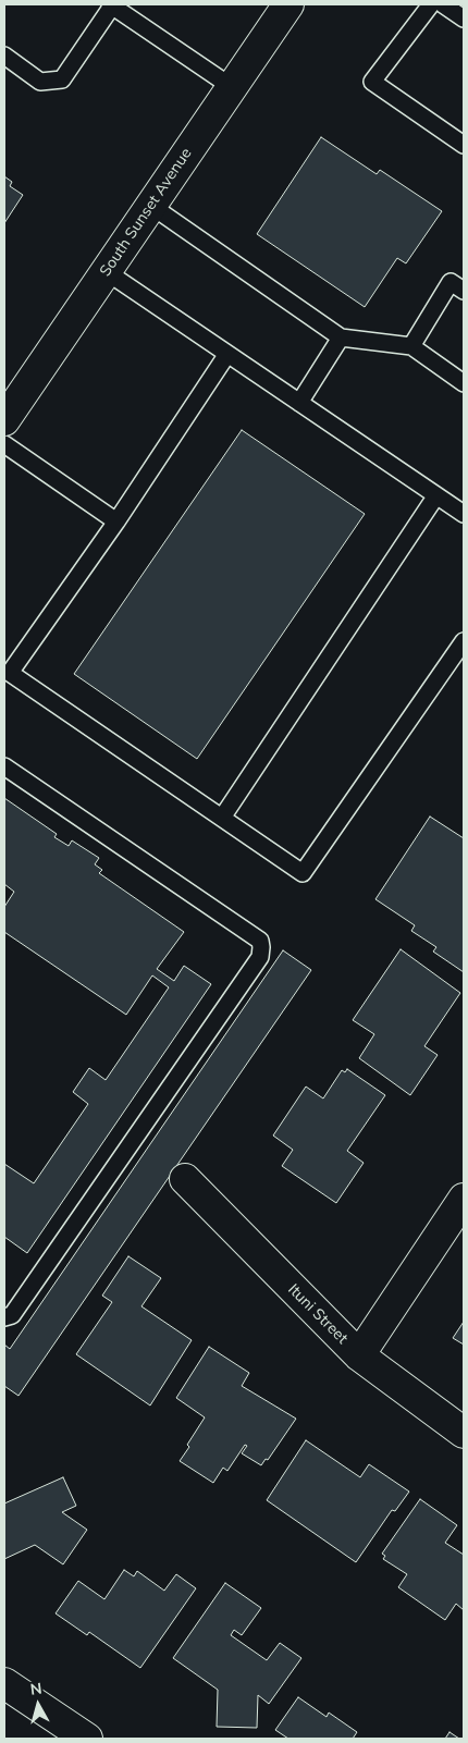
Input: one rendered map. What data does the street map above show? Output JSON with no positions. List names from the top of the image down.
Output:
{
  "streets": {
    "street": ["South Sunset Avenue", "Ituni Street"]
  },
  "north": "top"
}
